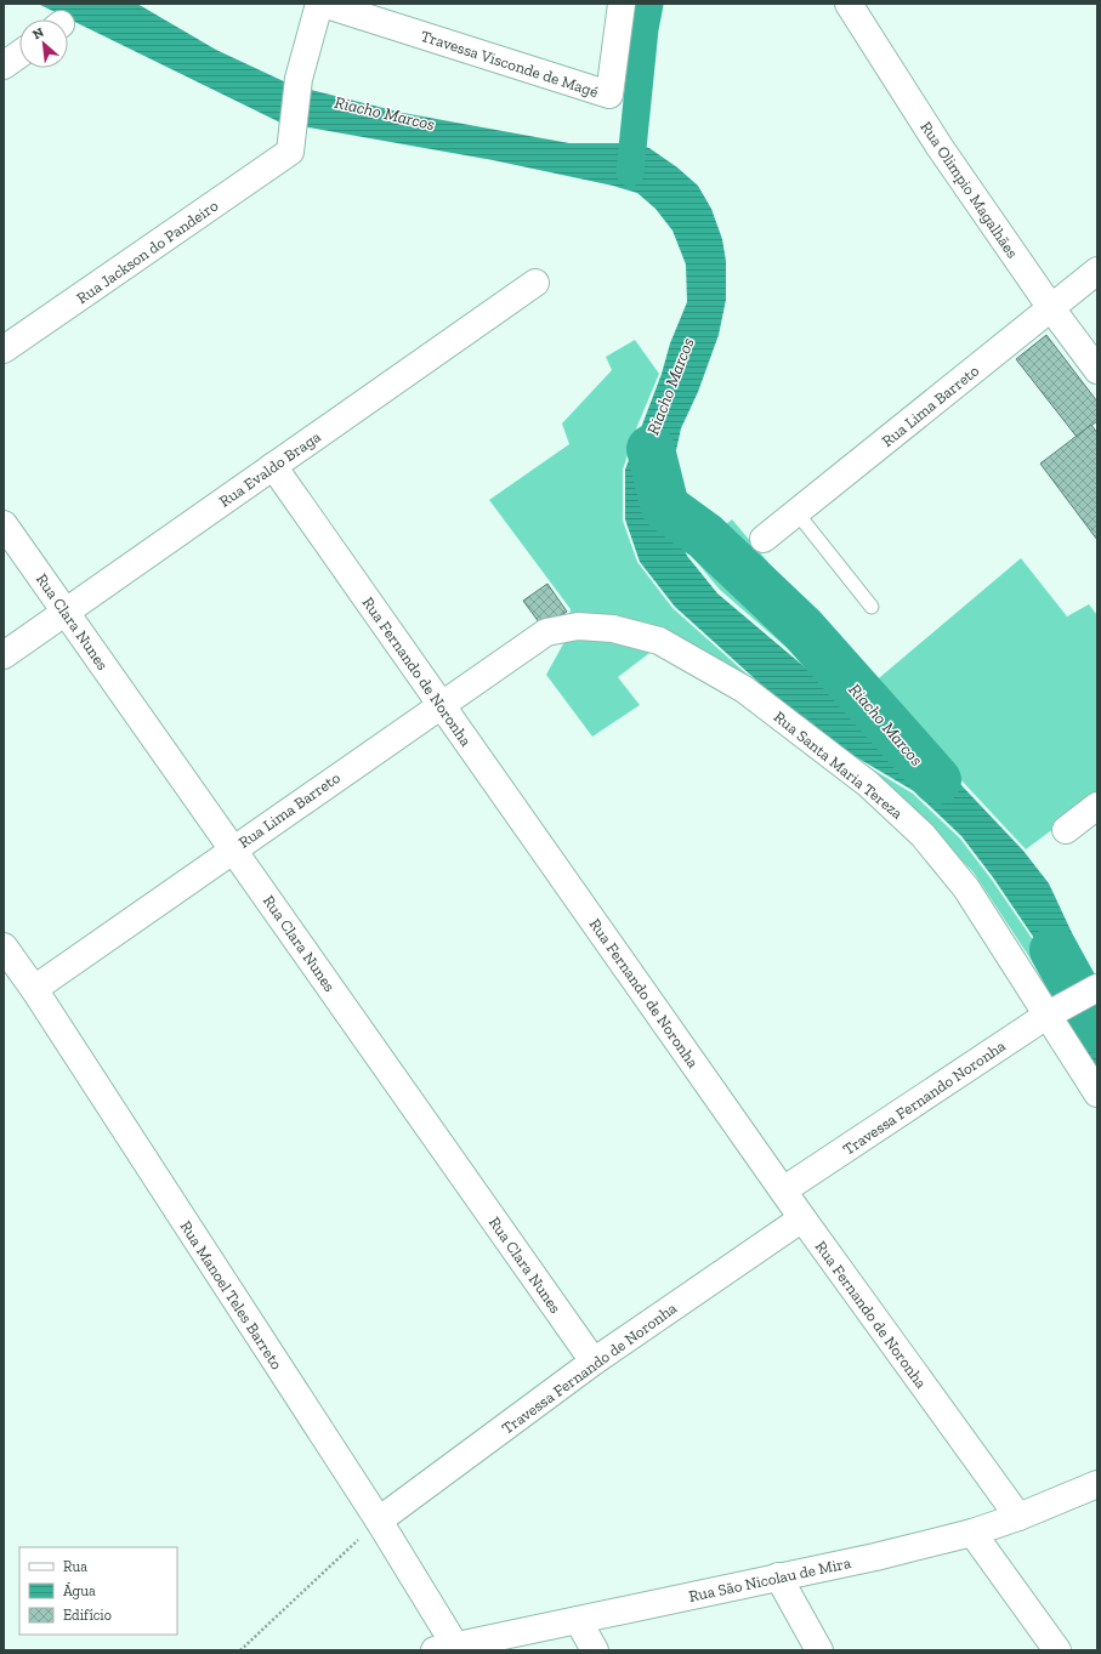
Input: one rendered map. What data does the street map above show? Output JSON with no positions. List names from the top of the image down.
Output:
{
  "streets": {
    "street": [
      "Travessa Visconde de Magé",
      "Rua Olimpio Magalhães",
      "Rua Jackson do Pandeiro",
      "Rua Lima Barreto",
      "Rua Evaldo Braga",
      "Rua Clara Nunes",
      "Rua Fernando de Noronha",
      "Rua Santa Maria Tereza",
      "Travessa Fernando Noronha",
      "Rua Manoel Teles Barreto",
      "Travessa Fernando de Noronha",
      "Rua São Nicolau de Mira"
    ]
  },
  "crossings": [
    ["Rua Olimpio Magalhães", "Rua Lima Barreto"],
    ["Rua Lima Barreto", "Rua Clara Nunes"],
    ["Rua Lima Barreto", "Rua Fernando de Noronha"],
    ["Rua Lima Barreto", "Rua Santa Maria Tereza"],
    ["Rua Lima Barreto", "Rua Manoel Teles Barreto"],
    ["Rua Evaldo Braga", "Rua Clara Nunes"],
    ["Rua Evaldo Braga", "Rua Fernando de Noronha"],
    ["Rua Clara Nunes", "Travessa Fernando de Noronha"],
    ["Rua Fernando de Noronha", "Travessa Fernando Noronha"],
    ["Rua Fernando de Noronha", "Travessa Fernando de Noronha"],
    ["Rua Fernando de Noronha", "Rua São Nicolau de Mira"],
    ["Rua Santa Maria Tereza", "Travessa Fernando Noronha"],
    ["Rua Manoel Teles Barreto", "Travessa Fernando de Noronha"],
    ["Rua Manoel Teles Barreto", "Rua São Nicolau de Mira"]
  ],
  "water": ["Riacho Marcos"],
  "legend": ["Rua", "Água", "Edifício"],
  "north": "top left"
}
